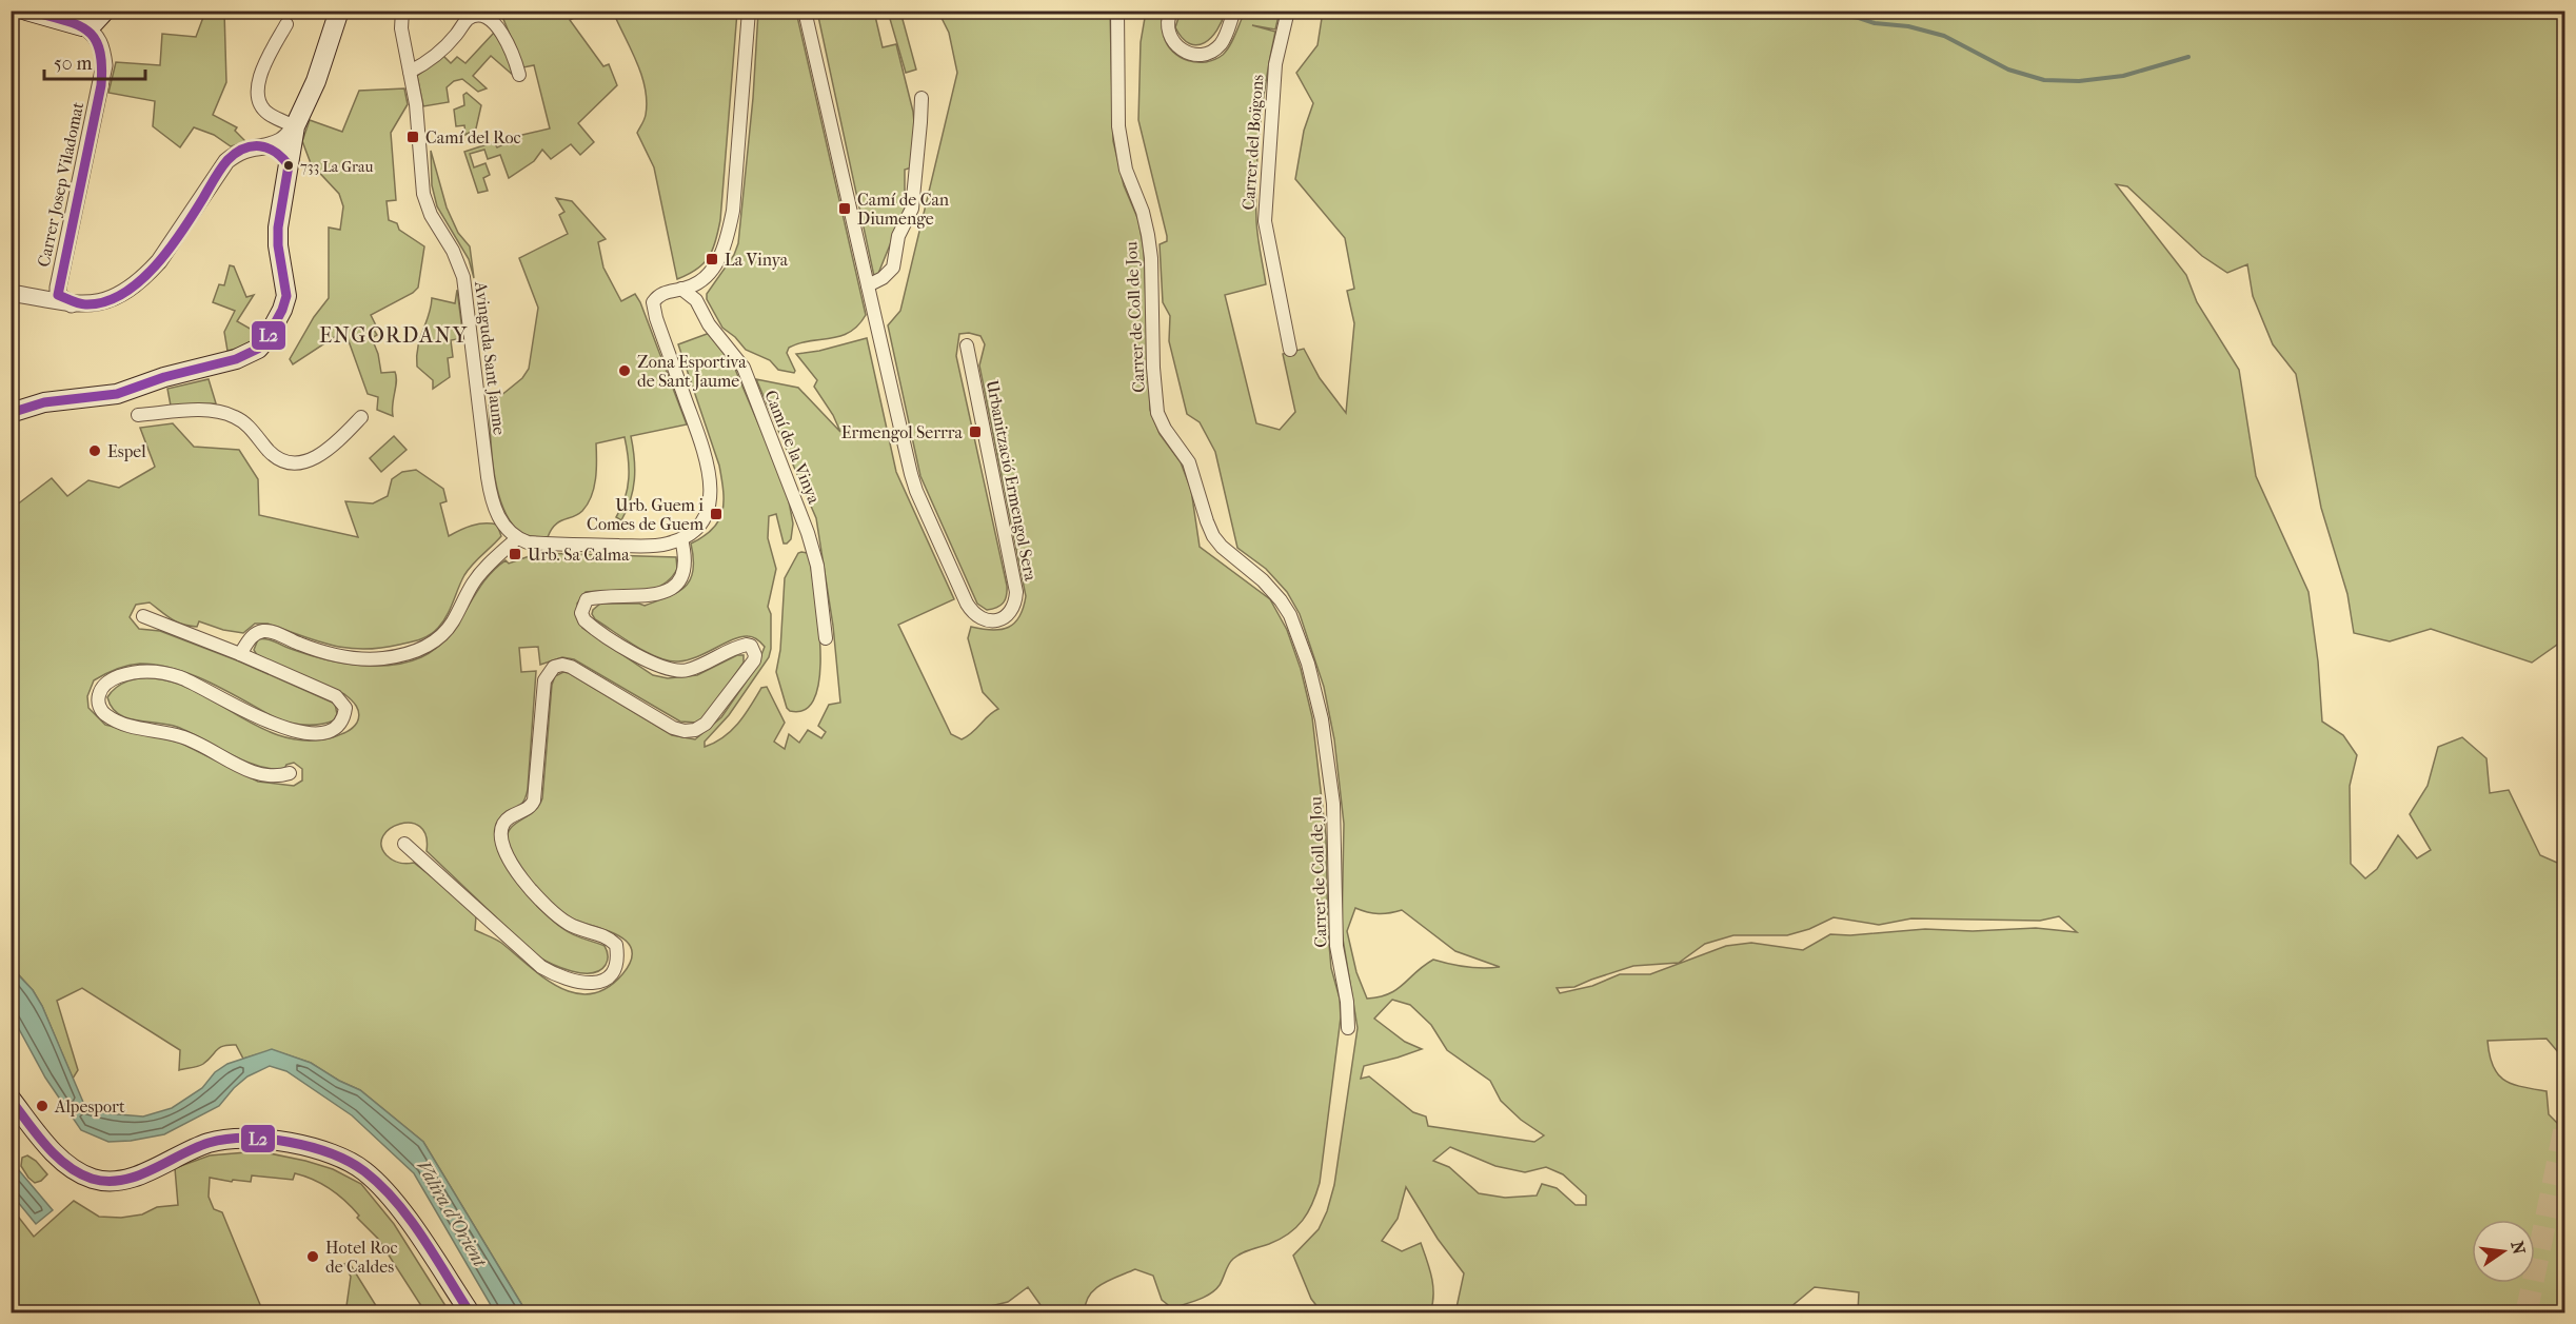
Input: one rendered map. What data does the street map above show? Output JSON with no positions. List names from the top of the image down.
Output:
{
  "streets": {
    "street": [
      "Carrer del Boïgons",
      "Carrer Josep Viladomat",
      "Carrer de Coll de Jou",
      "Avinguda Sant Jaume",
      "Camí de la Vinya",
      "Urbanització Ermengol Sera"
    ]
  },
  "districts": ["ENGORDANY"],
  "water": ["Valira d'Orient"],
  "places": {
    "transit": [
      "Camí del Roc",
      "Camí de Can Diumenge",
      "La Vinya",
      "Ermengol Serrra",
      "Urb. Guem i Comes de Guem",
      "Urb. Sa Calma"
    ],
    "other": [
      "733 La Grau",
      "Zona Esportiva de Sant Jaume",
      "Espel",
      "Alpesport",
      "Hotel Roc de Caldes"
    ]
  },
  "lines": ["transit line L2"],
  "scale_bar": "50 m",
  "north": "right"
}
